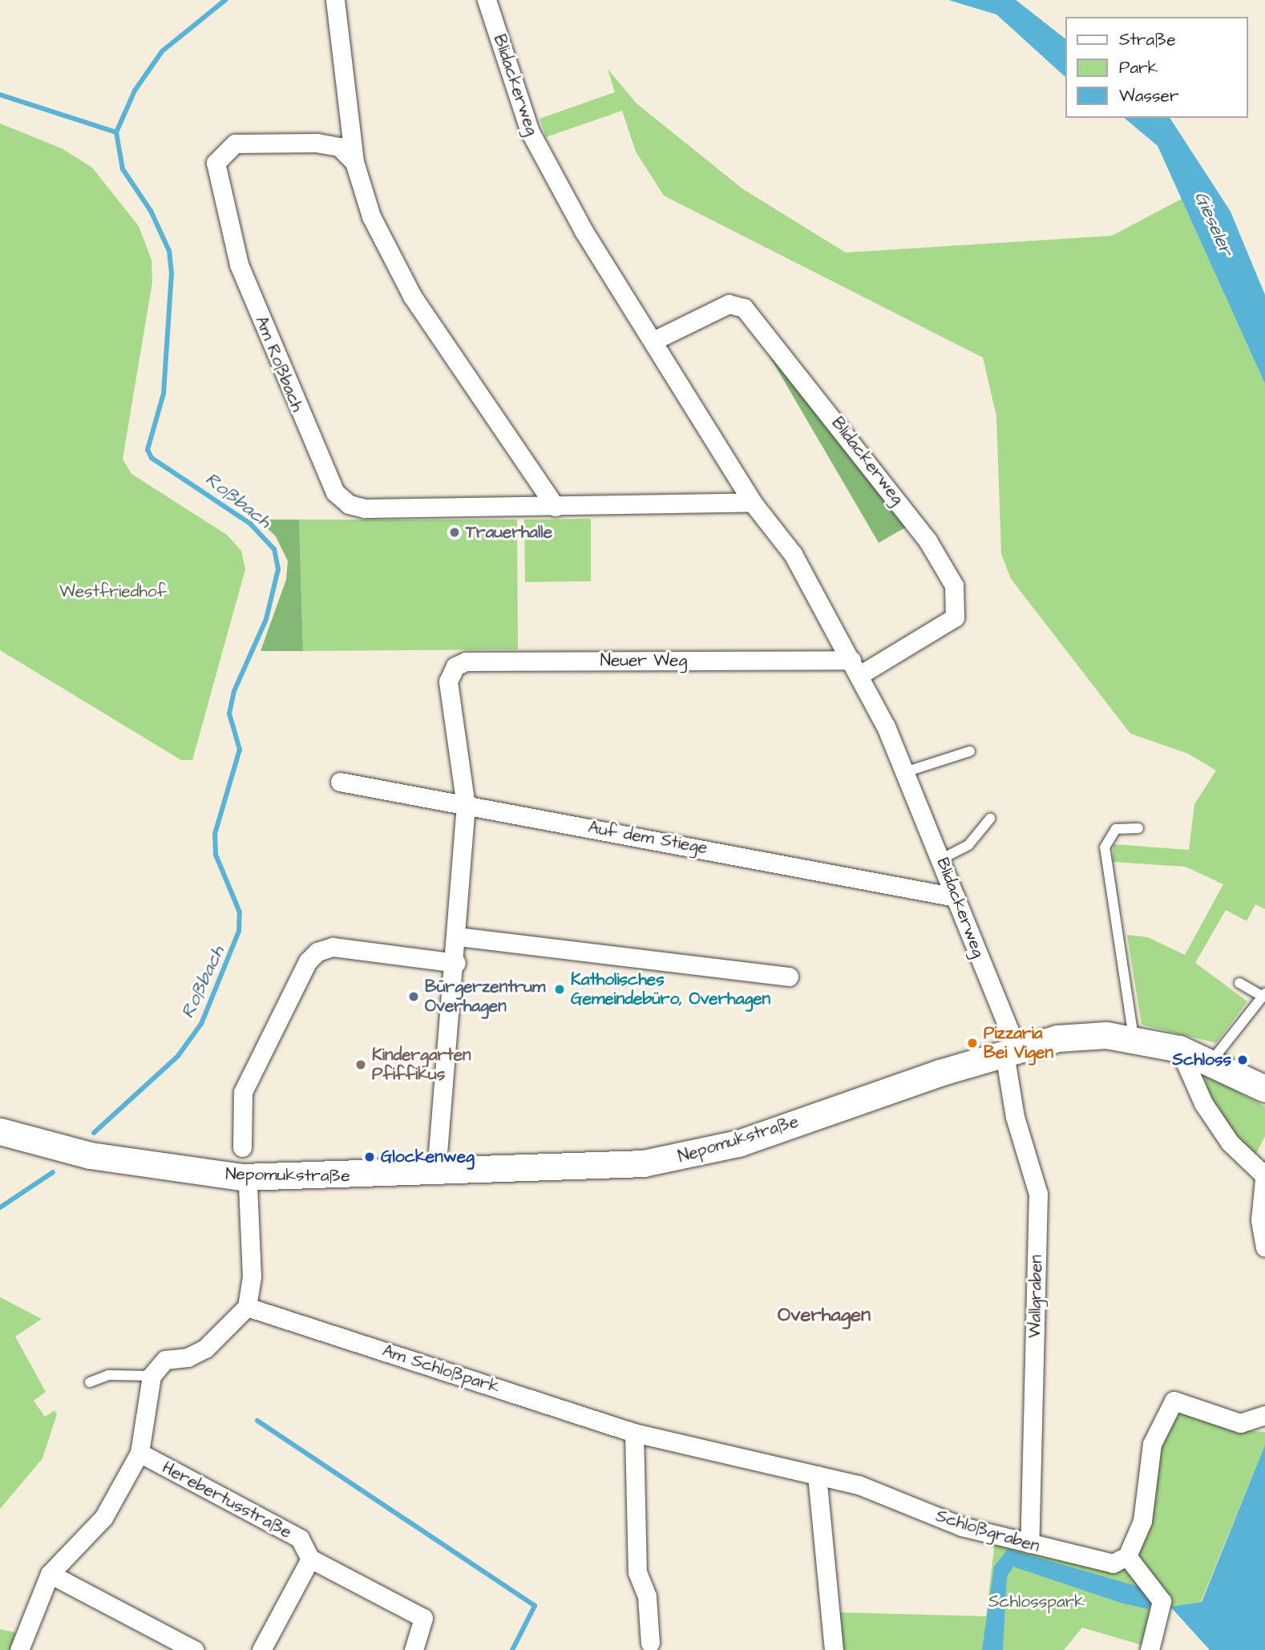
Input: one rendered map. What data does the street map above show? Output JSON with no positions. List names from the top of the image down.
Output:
{
  "streets": {
    "main road": ["Nepomukstraße"],
    "street": [
      "Blidackerweg",
      "Am Roßbach",
      "Neuer Weg",
      "Auf dem Stiege",
      "Wallgraben",
      "Am Schloßpark",
      "Herebertusstraße",
      "Schloßgraben"
    ]
  },
  "crossings": [
    ["Blidackerweg", "Am Roßbach"],
    ["Blidackerweg", "Neuer Weg"],
    ["Blidackerweg", "Auf dem Stiege"],
    ["Blidackerweg", "Nepomukstraße"],
    ["Blidackerweg", "Wallgraben"],
    ["Neuer Weg", "Auf dem Stiege"],
    ["Nepomukstraße", "Wallgraben"],
    ["Wallgraben", "Schloßgraben"],
    ["Am Schloßpark", "Schloßgraben"]
  ],
  "districts": ["Overhagen"],
  "water": ["Gieseler", "Roßbach"],
  "parks": ["Westfriedhof", "Schlosspark"],
  "places": [
    "Trauerhalle",
    "Katholisches Gemeindebüro, Overhagen",
    "Bürgerzentrum Overhagen",
    "Pizzaria Bei Vigen",
    "Schloss",
    "Kindergarten Pfiffikus",
    "Glockenweg"
  ],
  "legend": ["Straße", "Park", "Wasser"]
}
